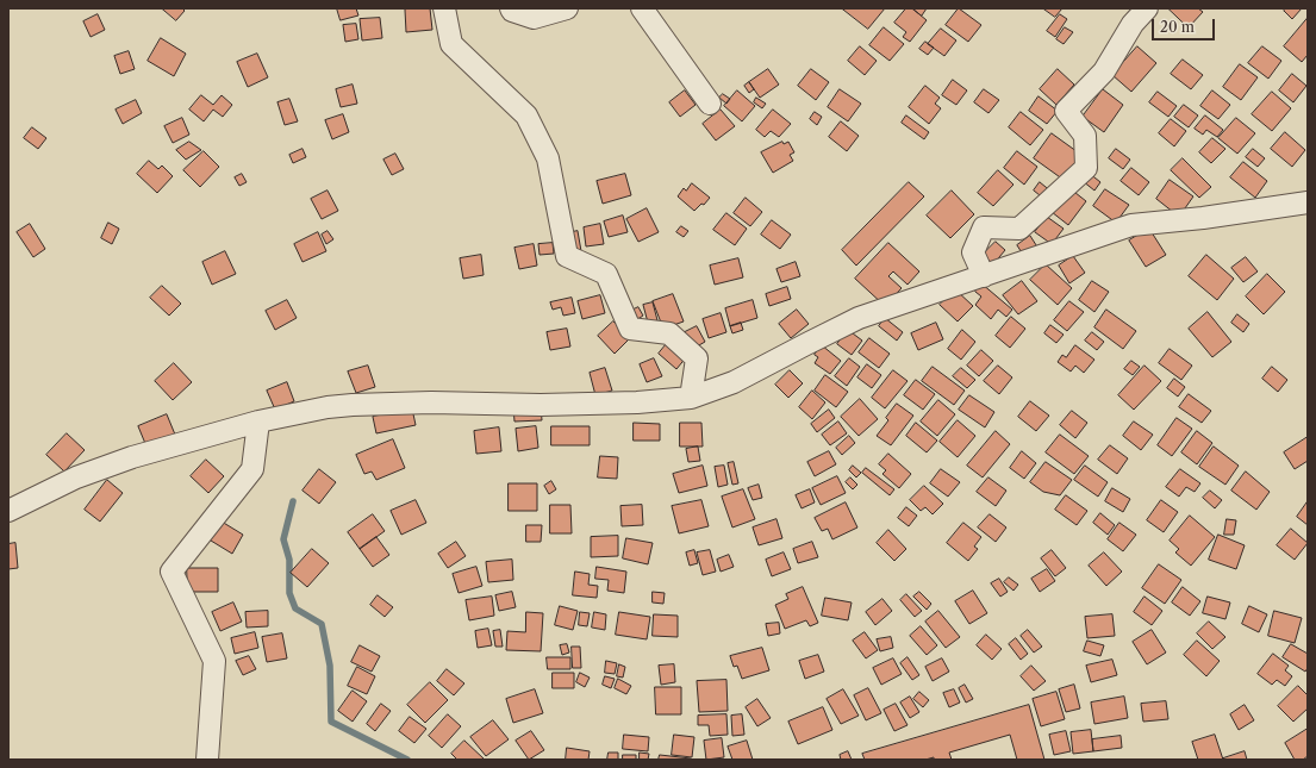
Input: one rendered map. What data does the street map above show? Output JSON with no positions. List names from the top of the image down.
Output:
{
  "scale_bar": "20 m"
}
